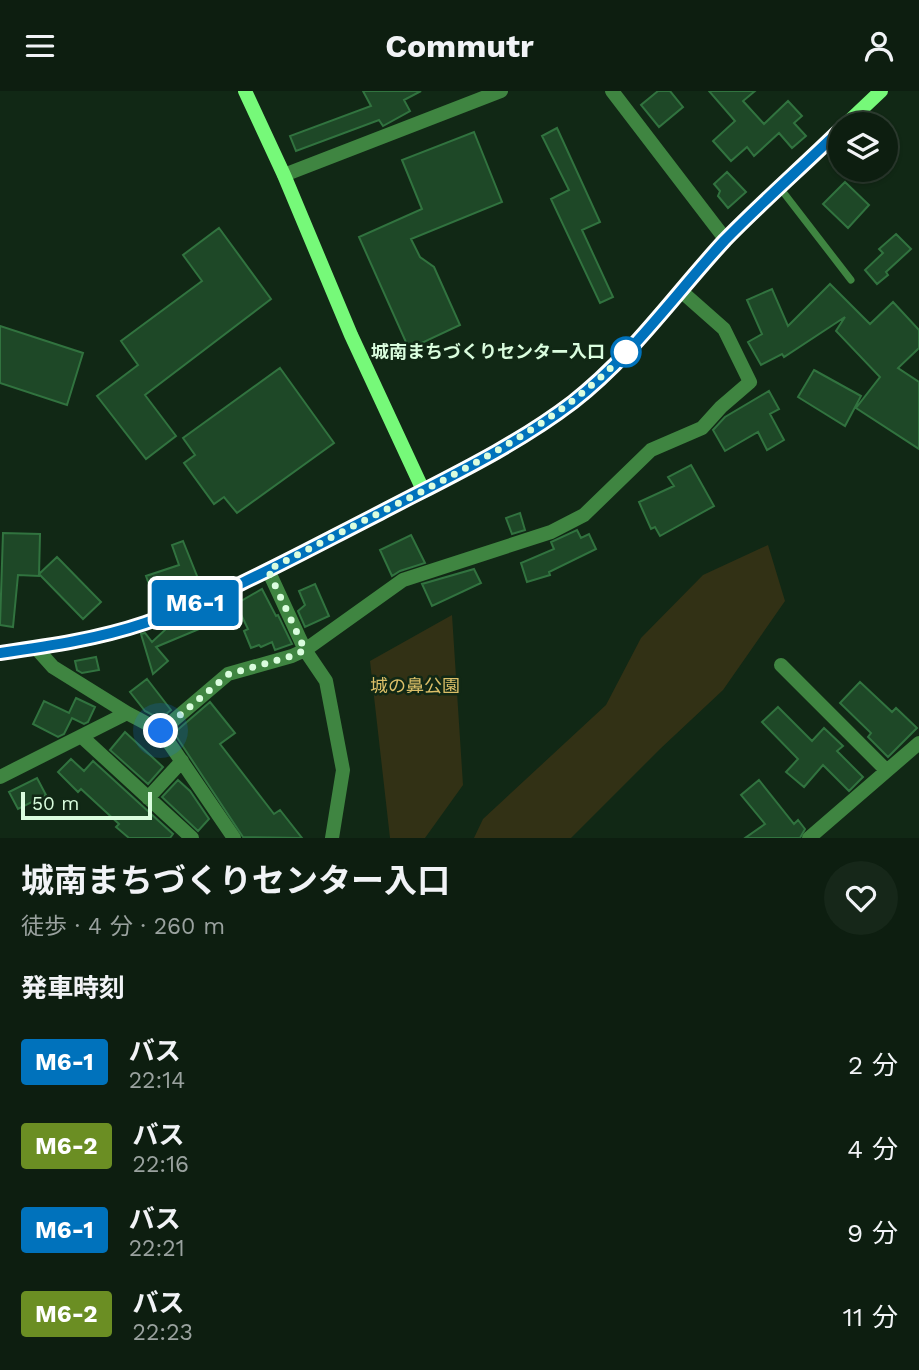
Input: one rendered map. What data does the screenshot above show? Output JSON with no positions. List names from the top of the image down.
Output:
{
  "parks": ["城の鼻公園"],
  "places": ["城南まちづくりセンター入口"],
  "lines": ["bus line M6-1"],
  "scale_bar": "50 m",
  "page": {
    "header": "Commutr",
    "on_map": "M6-1",
    "scale": "50 m",
    "heading": [
      ["城南まちづくりセンター入口", "徒歩 · 4 分 · 260 m"],
      "発車時刻"
    ],
    "list": [
      {
        "mark": "M6-1",
        "name": "バス",
        "note": "22:14",
        "value": "2 分"
      },
      {
        "mark": "M6-2",
        "name": "バス",
        "note": "22:16",
        "value": "4 分"
      },
      {
        "mark": "M6-1",
        "name": "バス",
        "note": "22:21",
        "value": "9 分"
      },
      {
        "mark": "M6-2",
        "name": "バス",
        "note": "22:23",
        "value": "11 分"
      }
    ]
  }
}
